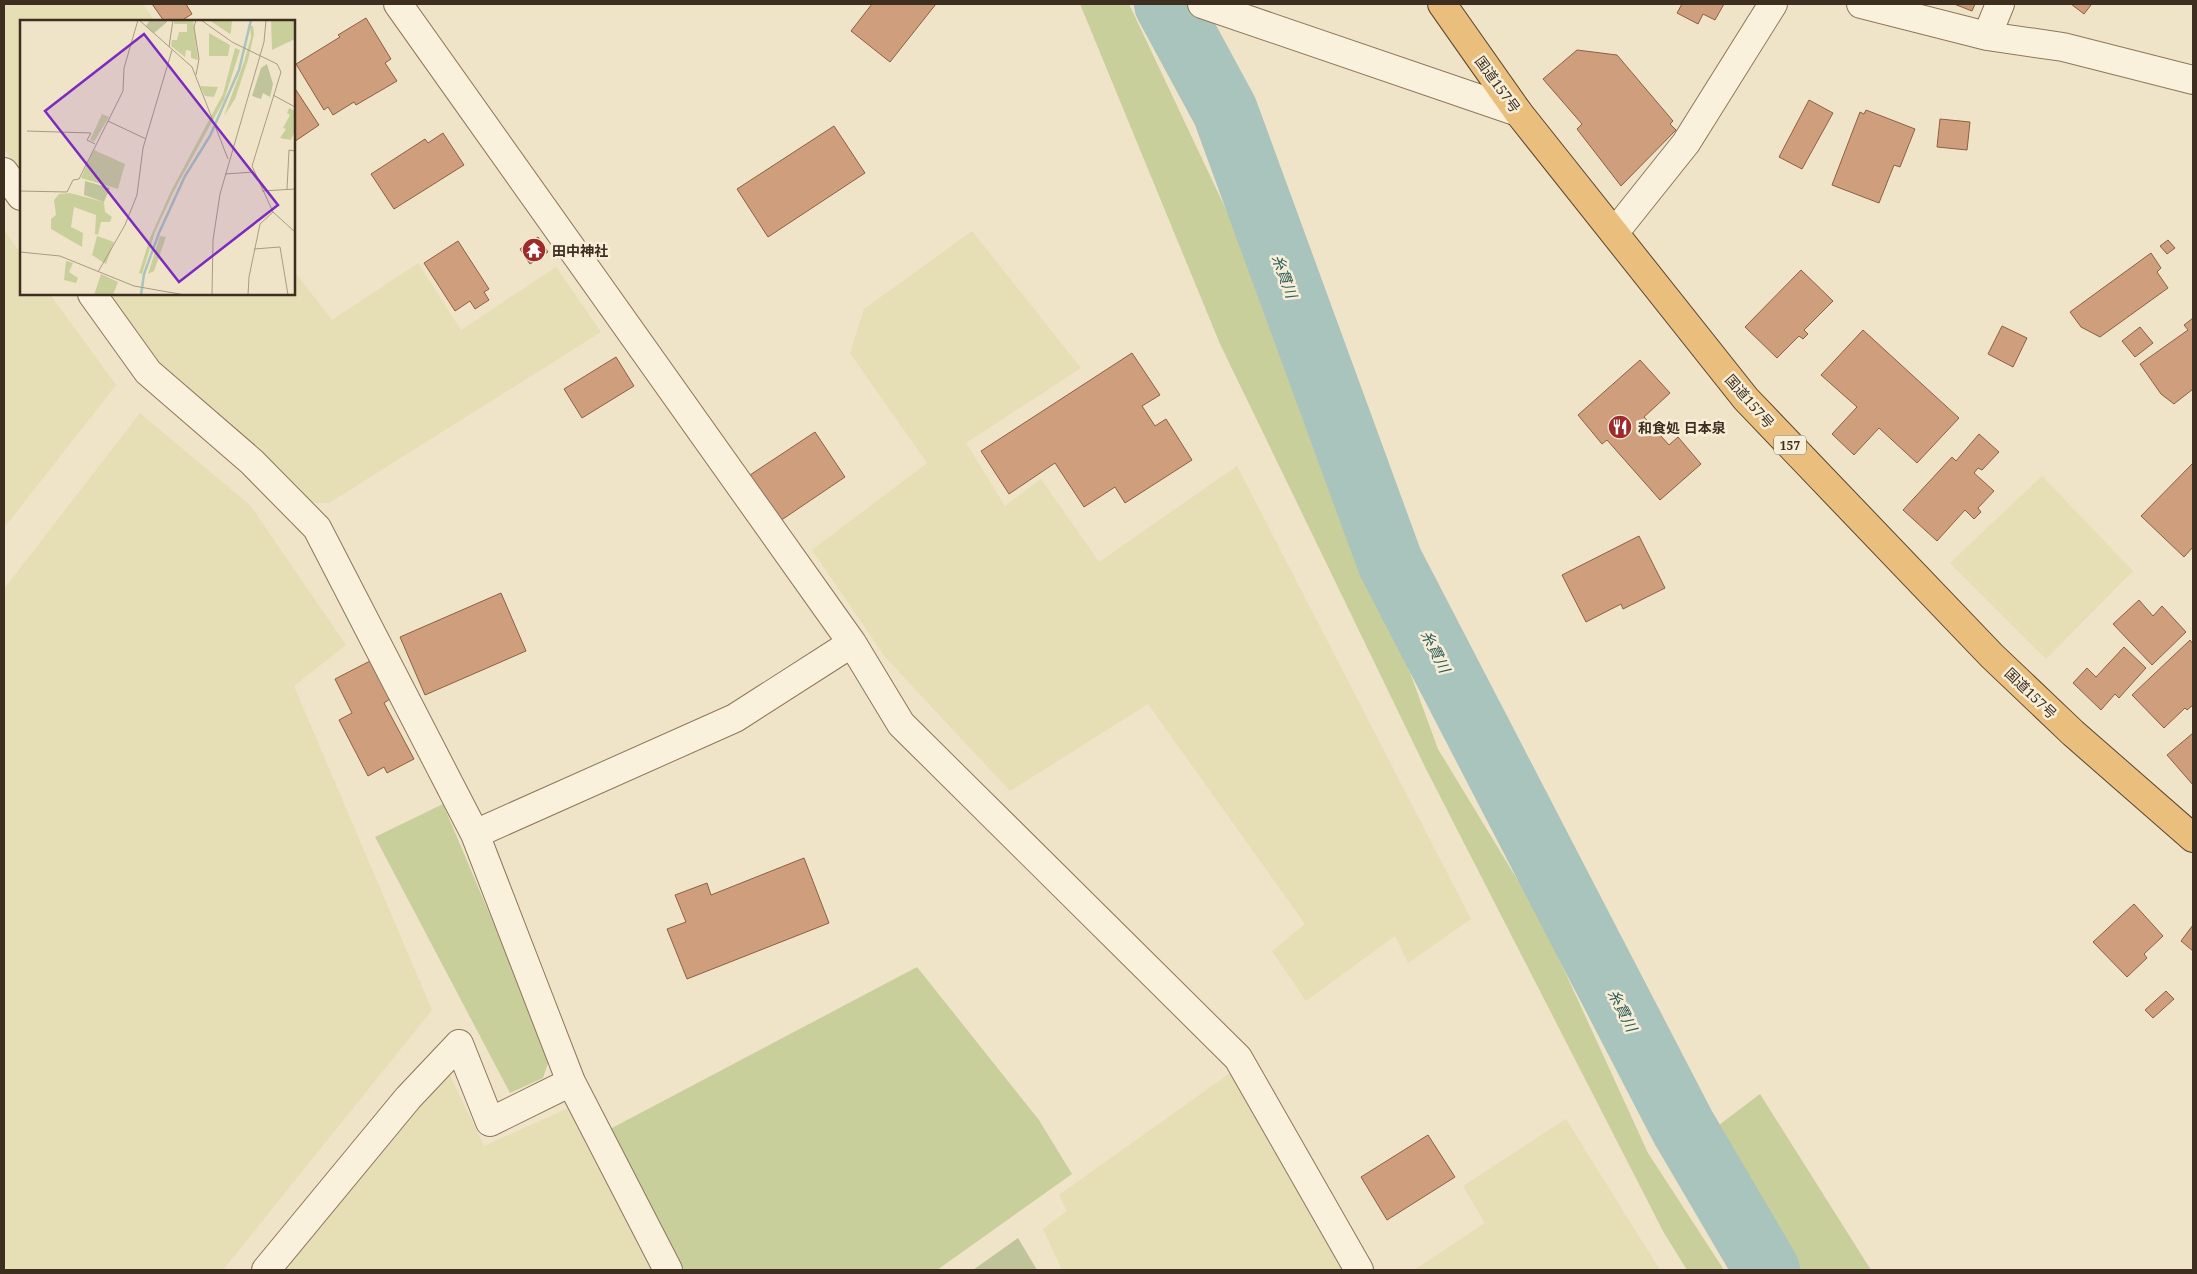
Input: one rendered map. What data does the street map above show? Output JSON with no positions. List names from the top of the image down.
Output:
{
  "streets": {
    "highway": ["国道157号", "157"]
  },
  "water": ["糸貫川"],
  "places": {
    "temple": ["田中神社"],
    "restaurant": ["和食処 日本泉"]
  }
}
